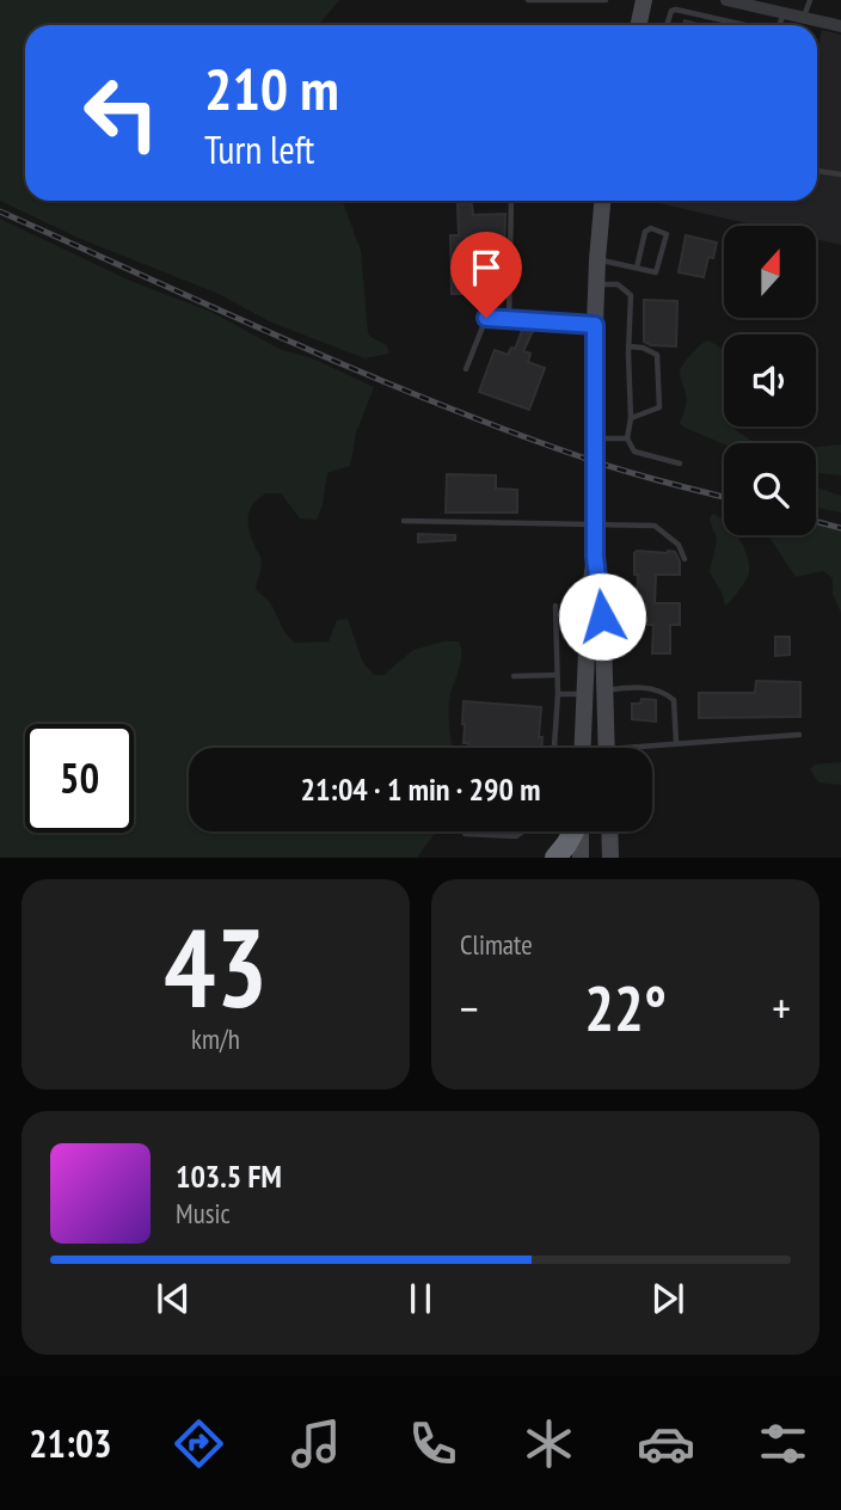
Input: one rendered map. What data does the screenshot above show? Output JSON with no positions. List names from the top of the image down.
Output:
{
  "north": "top",
  "page": {
    "turn": ["210 m", "Turn left"],
    "limit": "50",
    "trip": "21:04 · 1 min · 290 m",
    "tile": [
      ["43", "km/h"],
      "Climate"
    ],
    "heat": ["−", "22°", "+"],
    "song": ["103.5 FM", "Music"],
    "tabs": "21:03"
  }
}
